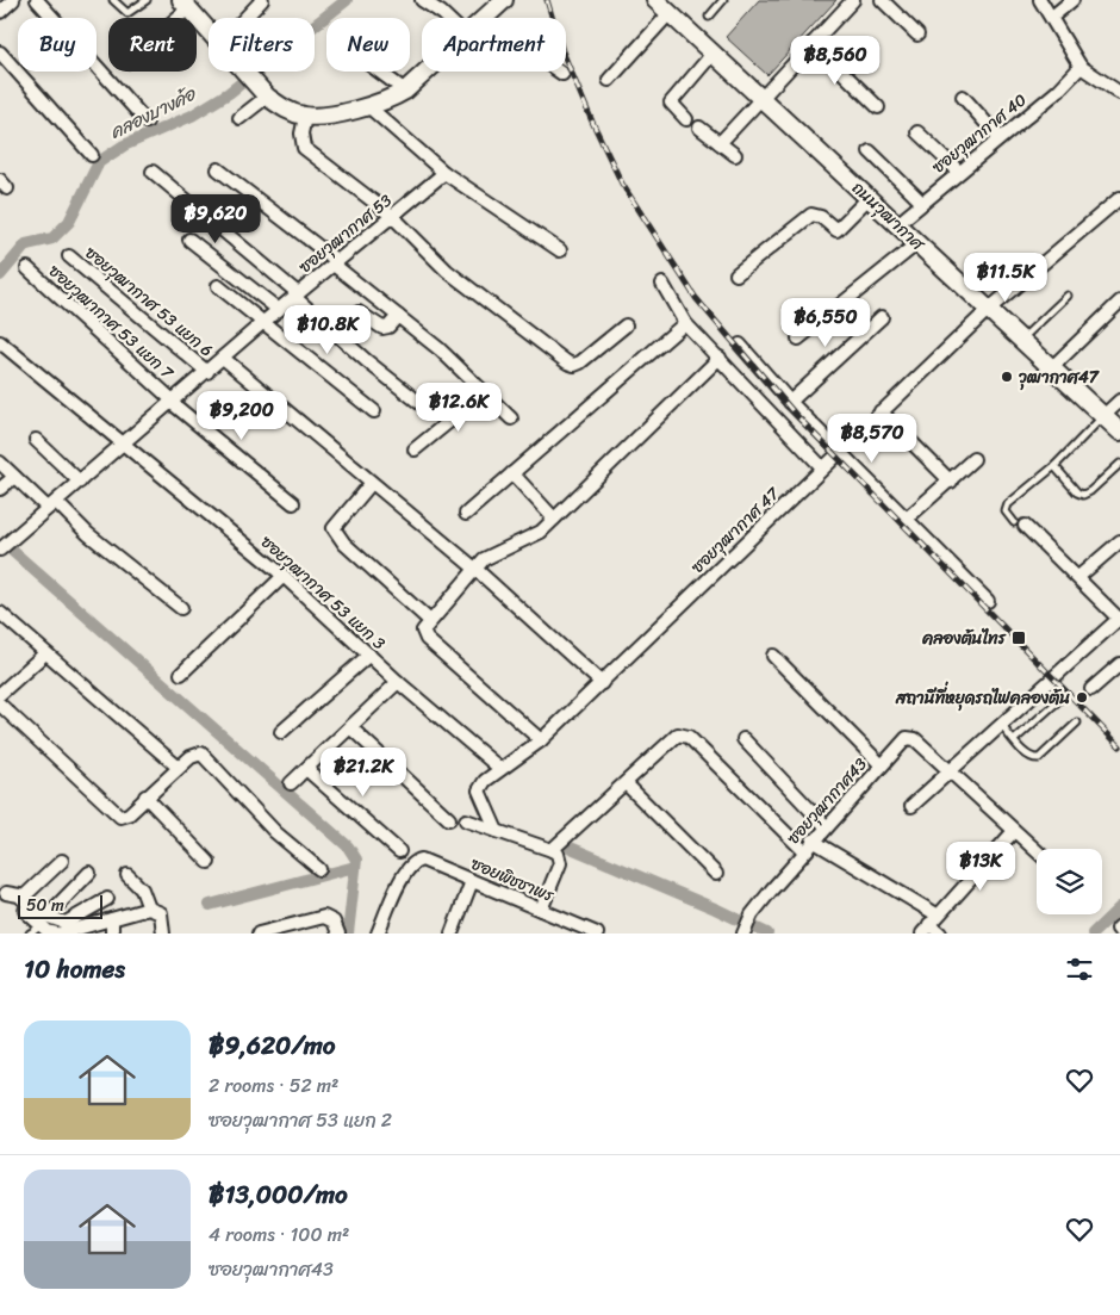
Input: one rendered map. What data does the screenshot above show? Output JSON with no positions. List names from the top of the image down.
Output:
{
  "streets": {
    "main road": ["ถนนวุฒากาศ"],
    "street": [
      "ซอยวุฒากาศ 40",
      "ซอยวุฒากาศ 53",
      "ซอยวุฒากาศ 53 แยก 6",
      "ซอยวุฒากาศ 53 แยก 7",
      "ซอยวุฒากาศ 47",
      "ซอยวุฒากาศ 53 แยก 3",
      "ซอยวุฒากาศ43",
      "ซอยพิชชาพร"
    ]
  },
  "crossings": [
    ["ซอยวุฒากาศ 40", "ถนนวุฒากาศ"],
    ["ถนนวุฒากาศ", "ซอยวุฒากาศ 47"],
    ["ซอยวุฒากาศ 53", "ซอยวุฒากาศ 53 แยก 6"],
    ["ซอยวุฒากาศ 53", "ซอยวุฒากาศ 53 แยก 7"],
    ["ซอยวุฒากาศ 53", "ซอยวุฒากาศ 53 แยก 3"],
    ["ซอยวุฒากาศ 47", "ซอยวุฒากาศ 53 แยก 3"]
  ],
  "water": ["คลองบางค้อ"],
  "places": {
    "other": ["วุฒากาศ47", "สถานีที่หยุดรถไฟคลองต้น"],
    "transit": ["คลองต้นไทร"]
  },
  "scale_bar": "50 m",
  "page": {
    "chip": [
      "Buy",
      "Rent",
      "Filters",
      "New",
      "Apartment"
    ],
    "price": [
      "฿8,560",
      "฿9,620",
      "฿11.5K",
      "฿6,550",
      "฿10.8K",
      "฿12.6K",
      "฿9,200",
      "฿8,570",
      "฿21.2K",
      "฿13K"
    ],
    "scale": "50 m",
    "heading": "10 homes",
    "list": [
      {
        "name": "฿9,620/mo",
        "note": "2 rooms · 52 m² · ซอยวุฒากาศ 53 แยก 2"
      },
      {
        "name": "฿13,000/mo",
        "note": "4 rooms · 100 m² · ซอยวุฒากาศ43"
      }
    ]
  }
}
